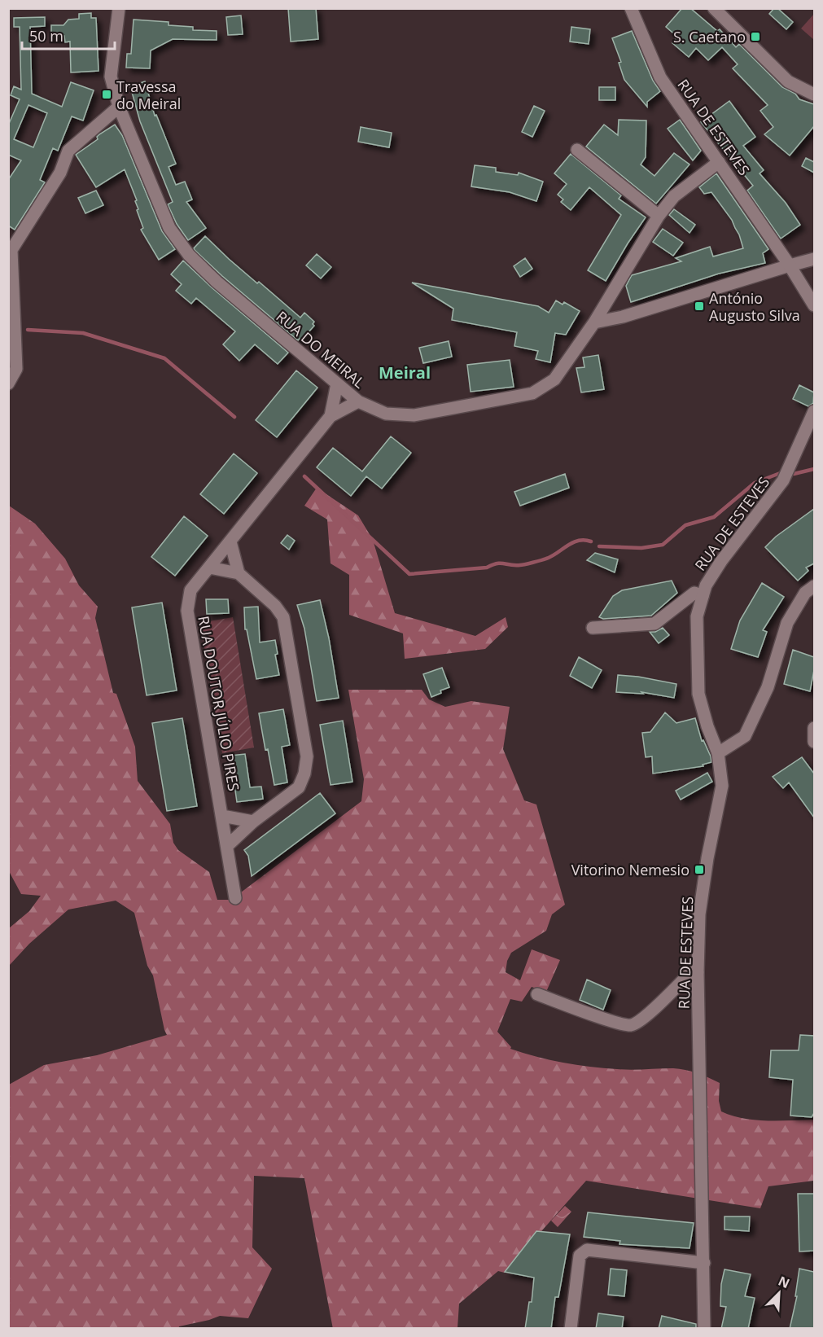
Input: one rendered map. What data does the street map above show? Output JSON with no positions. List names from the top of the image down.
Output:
{
  "streets": {
    "street": ["RUA DE ESTEVES", "RUA DO MEIRAL", "RUA DOUTOR JÚLIO PIRES"]
  },
  "crossings": [
    ["RUA DE ESTEVES", "RUA DO MEIRAL"],
    ["RUA DO MEIRAL", "RUA DOUTOR JÚLIO PIRES"]
  ],
  "districts": ["Meiral"],
  "places": {
    "transit": [
      "S. Caetano",
      "Travessa do Meiral",
      "António Augusto Silva",
      "Vitorino Nemesio"
    ]
  },
  "scale_bar": "50 m",
  "north": "top right"
}
